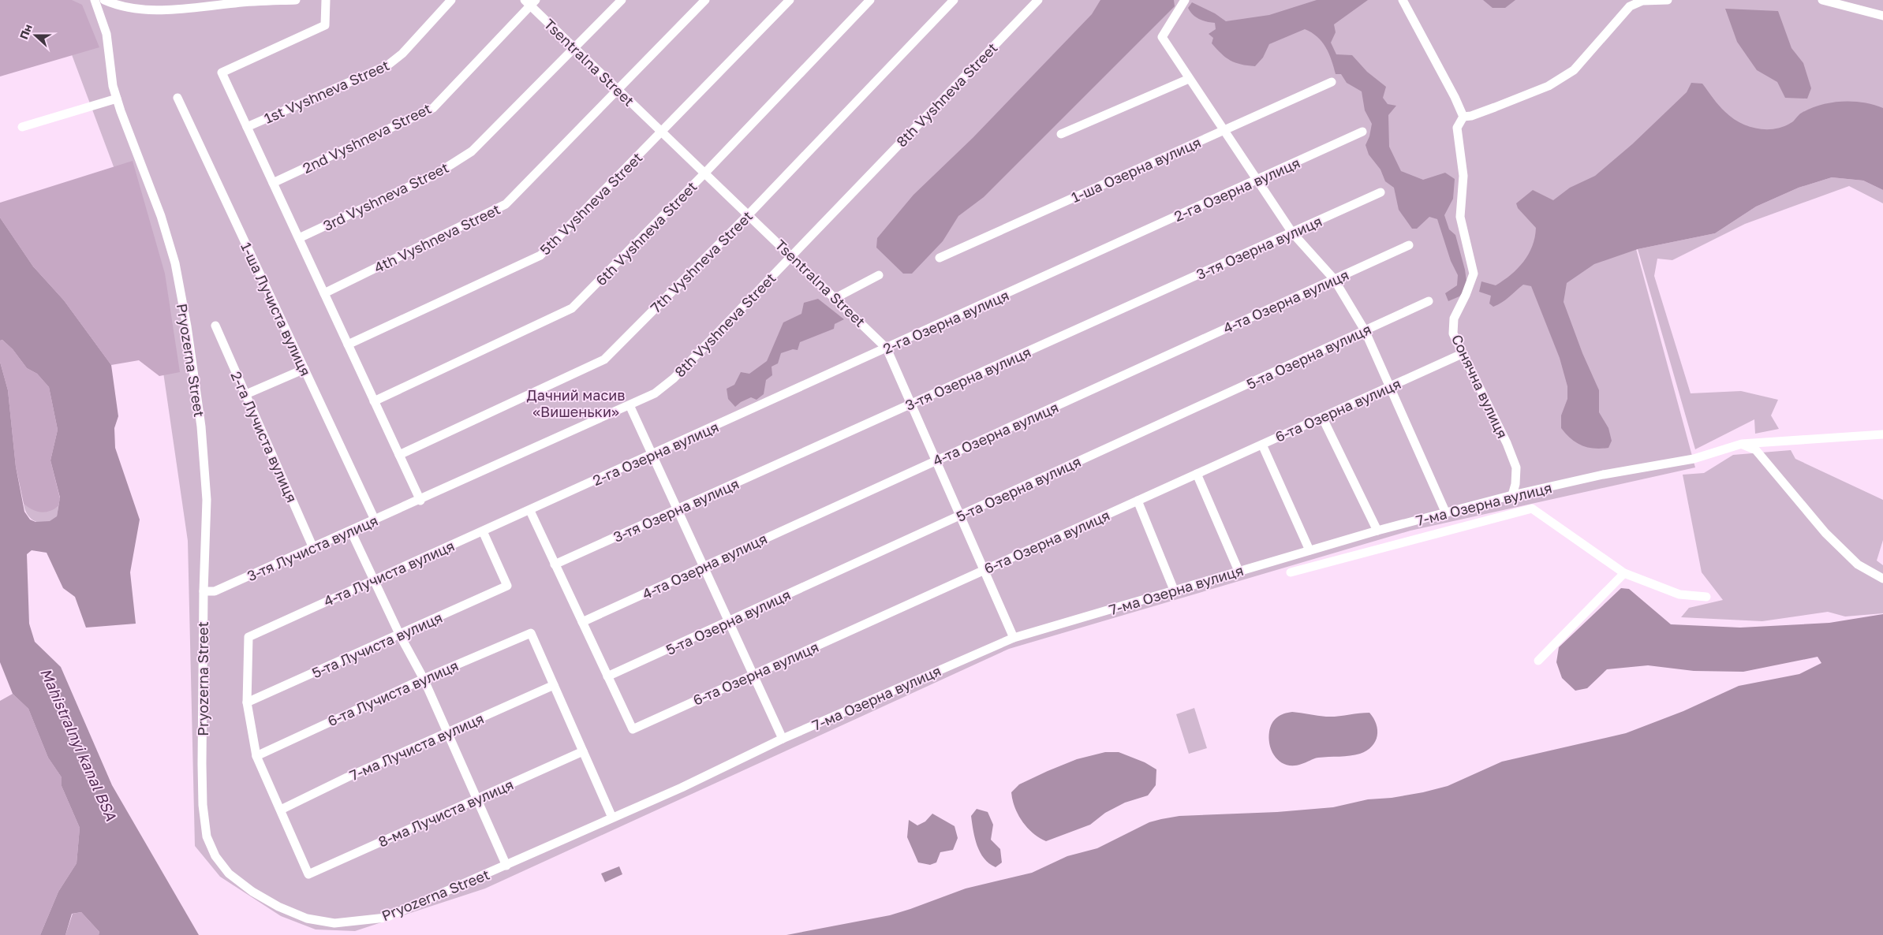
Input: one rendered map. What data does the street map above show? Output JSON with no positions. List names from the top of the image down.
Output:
{
  "streets": {
    "street": [
      "Tsentralna Street",
      "1st Vyshneva Street",
      "8th Vyshneva Street",
      "2nd Vyshneva Street",
      "1-ша Озерна вулиця",
      "2-га Озерна вулиця",
      "3rd Vyshneva Street",
      "5th Vyshneva Street",
      "6th Vyshneva Street",
      "4th Vyshneva Street",
      "3-тя Озерна вулиця",
      "7th Vyshneva Street",
      "4-та Озерна вулиця",
      "1-ша Лучиста вулиця",
      "5-та Озерна вулиця",
      "Pryozerna Street",
      "Сонячна вулиця",
      "6-та Озерна вулиця",
      "2-га Лучиста вулиця",
      "7-ма Озерна вулиця",
      "3-тя Лучиста вулиця",
      "4-та Лучиста вулиця",
      "5-та Лучиста вулиця",
      "6-та Лучиста вулиця",
      "7-ма Лучиста вулиця",
      "8-ма Лучиста вулиця"
    ]
  },
  "crossings": [
    ["Tsentralna Street", "8th Vyshneva Street"],
    ["Tsentralna Street", "2nd Vyshneva Street"],
    ["Tsentralna Street", "2-га Озерна вулиця"],
    ["Tsentralna Street", "3rd Vyshneva Street"],
    ["Tsentralna Street", "5th Vyshneva Street"],
    ["Tsentralna Street", "6th Vyshneva Street"],
    ["Tsentralna Street", "4th Vyshneva Street"],
    ["Tsentralna Street", "3-тя Озерна вулиця"],
    ["Tsentralna Street", "7th Vyshneva Street"],
    ["Tsentralna Street", "4-та Озерна вулиця"],
    ["Tsentralna Street", "5-та Озерна вулиця"],
    ["Tsentralna Street", "6-та Озерна вулиця"],
    ["Tsentralna Street", "7-ма Озерна вулиця"],
    ["8th Vyshneva Street", "3-тя Лучиста вулиця"],
    ["2-га Озерна вулиця", "4-та Лучиста вулиця"],
    ["1-ша Лучиста вулиця", "3-тя Лучиста вулиця"],
    ["5-та Озерна вулиця", "6-та Озерна вулиця"],
    ["Pryozerna Street", "7-ма Озерна вулиця"],
    ["Pryozerna Street", "3-тя Лучиста вулиця"],
    ["Сонячна вулиця", "6-та Озерна вулиця"],
    ["Сонячна вулиця", "7-ма Озерна вулиця"],
    ["2-га Лучиста вулиця", "3-тя Лучиста вулиця"],
    ["4-та Лучиста вулиця", "5-та Лучиста вулиця"],
    ["6-та Лучиста вулиця", "7-ма Лучиста вулиця"],
    ["7-ма Лучиста вулиця", "8-ма Лучиста вулиця"]
  ],
  "water": ["Mahistralnyi kanal BSA"],
  "parks": ["Дачний масив «Вишеньки»"],
  "north": "left"
}
